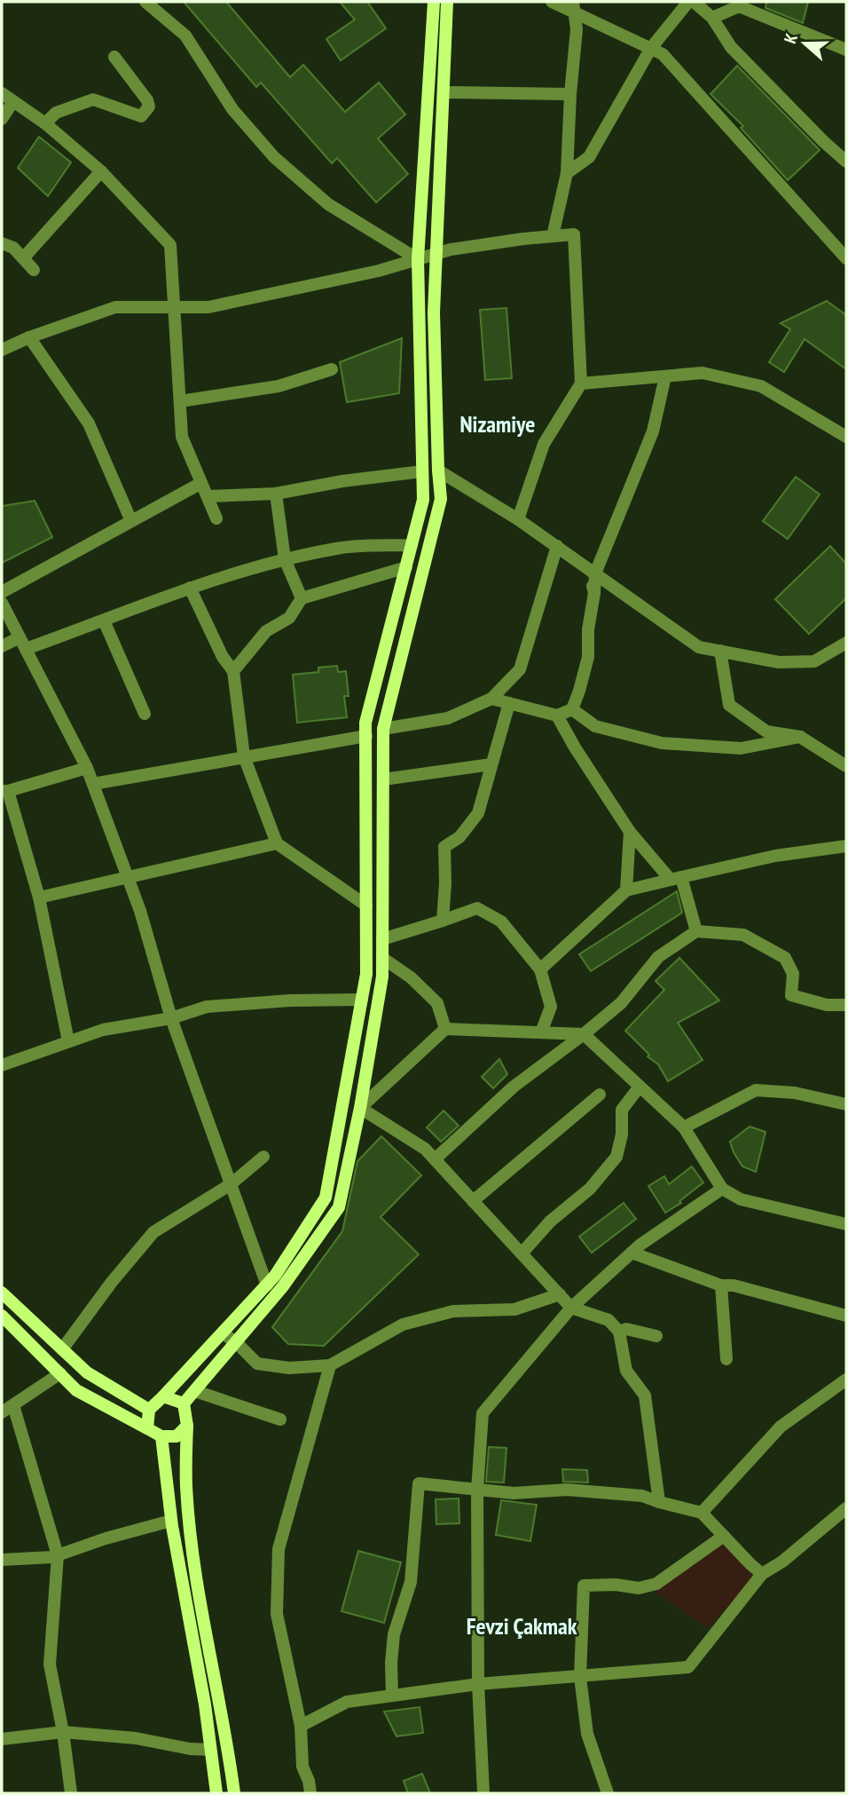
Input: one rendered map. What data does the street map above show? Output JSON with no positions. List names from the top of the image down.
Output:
{
  "districts": ["Nizamiye", "Fevzi Çakmak"],
  "north": "left"
}
